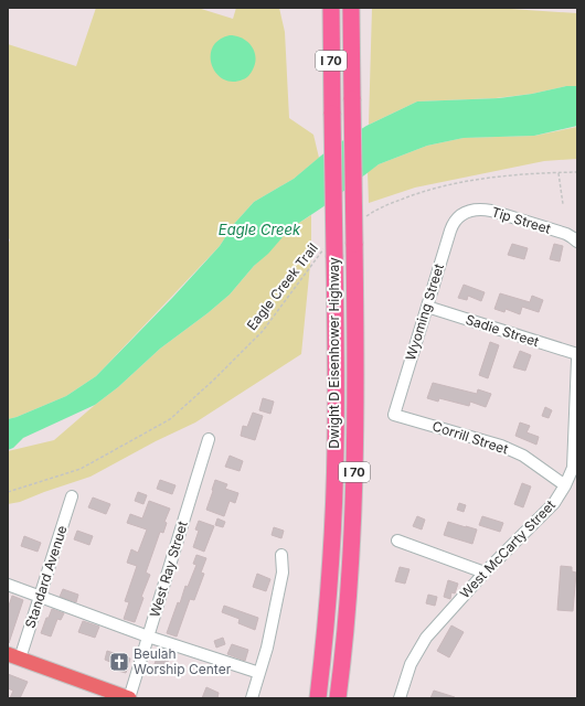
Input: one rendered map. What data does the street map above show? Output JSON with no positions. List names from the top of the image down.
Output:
{
  "streets": {
    "highway": ["I 70", "Dwight D Eisenhower Highway"],
    "street": [
      "Tip Street",
      "Wyoming Street",
      "Sadie Street",
      "Corrill Street",
      "West McCarty Street",
      "West Ray Street",
      "Standard Avenue"
    ],
    "path": ["Eagle Creek Trail"]
  },
  "crossings": [
    ["Tip Street", "Wyoming Street"],
    ["Eagle Creek Trail", "Dwight D Eisenhower Highway"],
    ["Wyoming Street", "Sadie Street"],
    ["Wyoming Street", "Corrill Street"],
    ["Corrill Street", "West McCarty Street"]
  ],
  "water": ["Eagle Creek"],
  "places": {
    "church": ["Beulah Worship Center"]
  }
}
